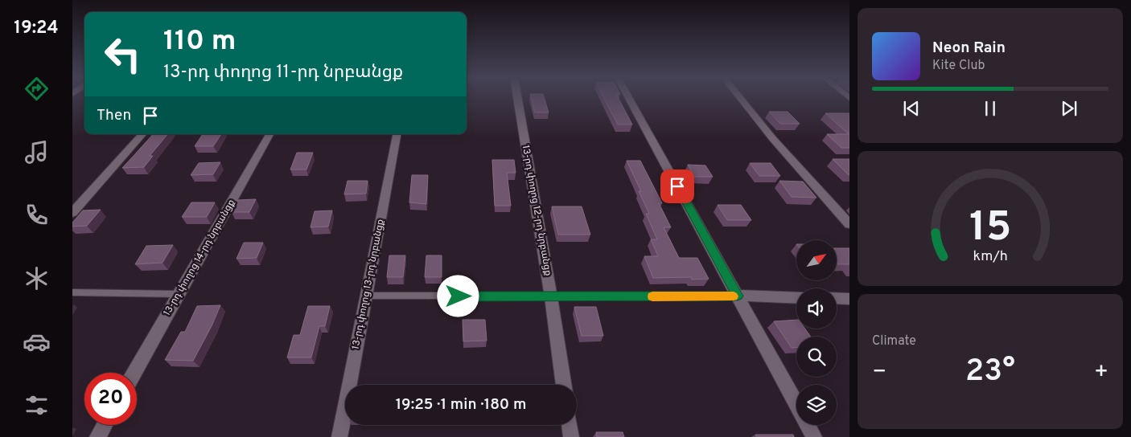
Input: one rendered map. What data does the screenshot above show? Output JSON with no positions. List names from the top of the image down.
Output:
{
  "streets": {
    "street": ["13-րդ փողոց 12-րդ նրբանցք", "13-րդ փողոց 14-րդ նրբանցք", "13-րդ փողոց 13-րդ նրբանցք"]
  },
  "north": "top right",
  "page": {
    "tabs": "19:24",
    "turn": ["110 m", "13-րդ փողոց 11-րդ նրբանցք"],
    "song": ["Neon Rain", "Kite Club"],
    "then": "Then",
    "tile": "Climate",
    "heat": ["−", "23°", "+"],
    "limit": "20",
    "trip": "19:25 · 1 min · 180 m",
    "gauge": ["15", "km/h"]
  }
}
